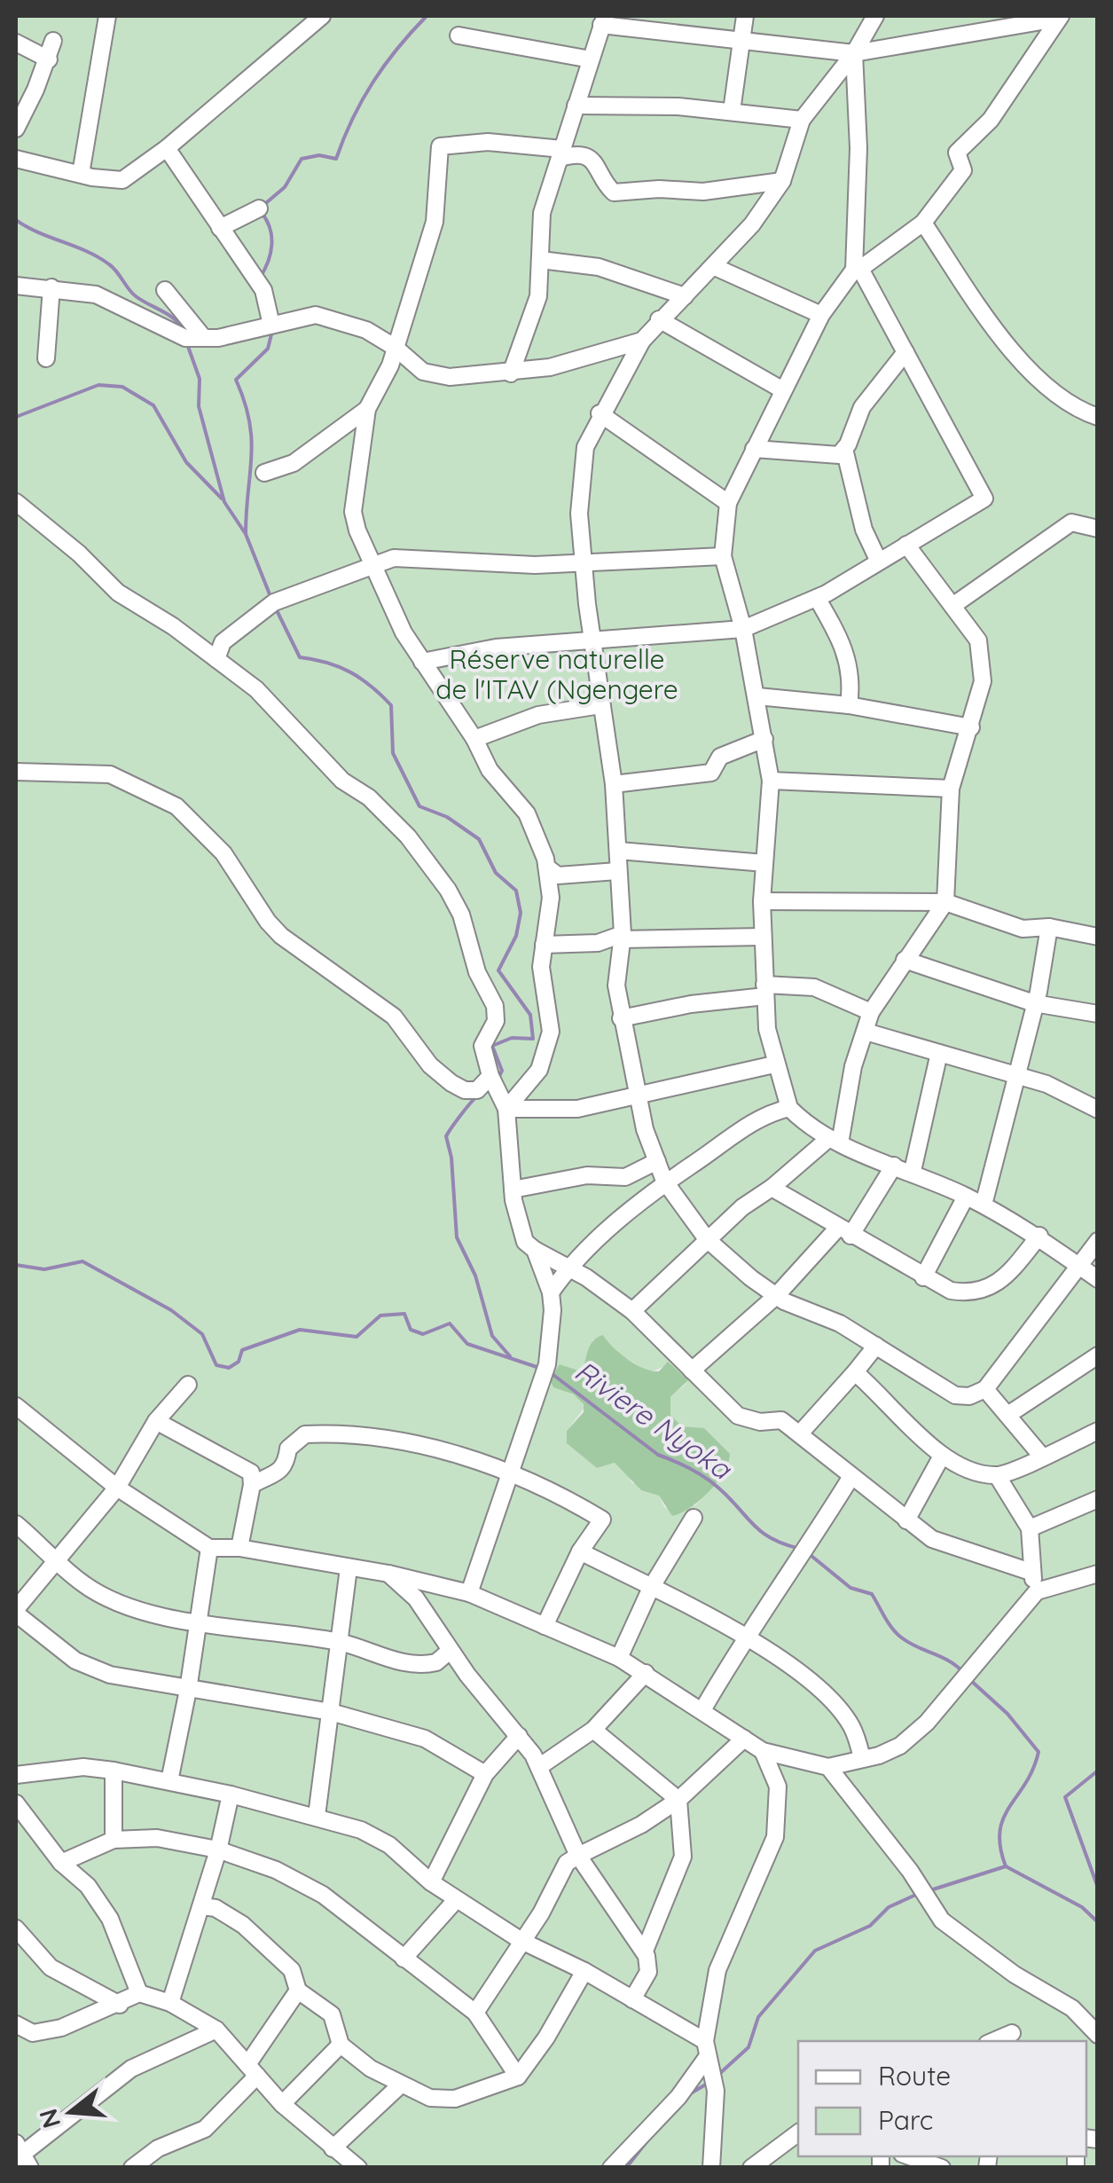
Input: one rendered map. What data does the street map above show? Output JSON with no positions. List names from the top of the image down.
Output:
{
  "water": ["Riviere Nyoka"],
  "parks": ["Réserve naturelle de l'ITAV (Ngengere"],
  "legend": ["Route", "Parc"],
  "north": "left"
}
